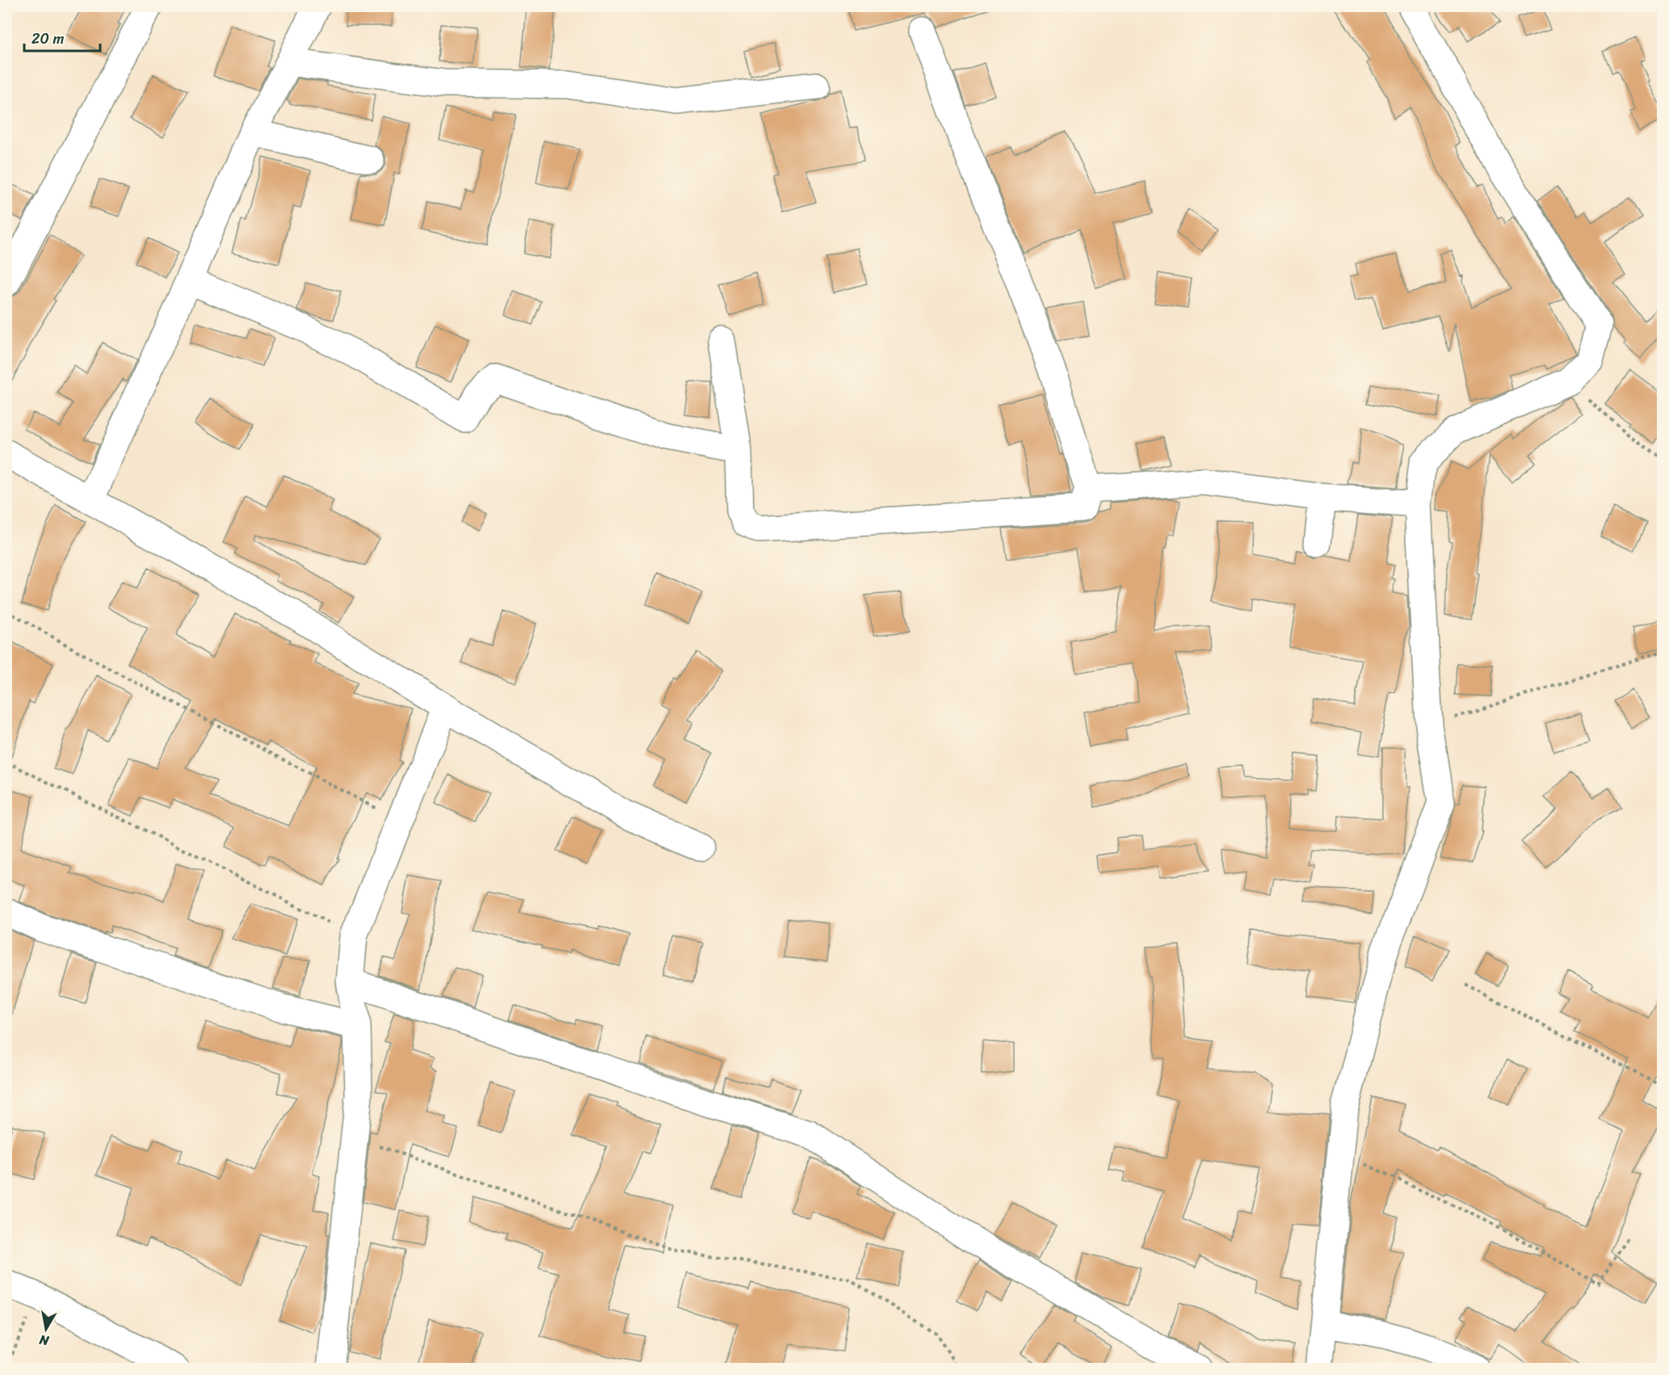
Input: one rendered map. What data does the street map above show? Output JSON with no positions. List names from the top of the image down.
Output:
{
  "scale_bar": "20 m",
  "north": "bottom"
}
